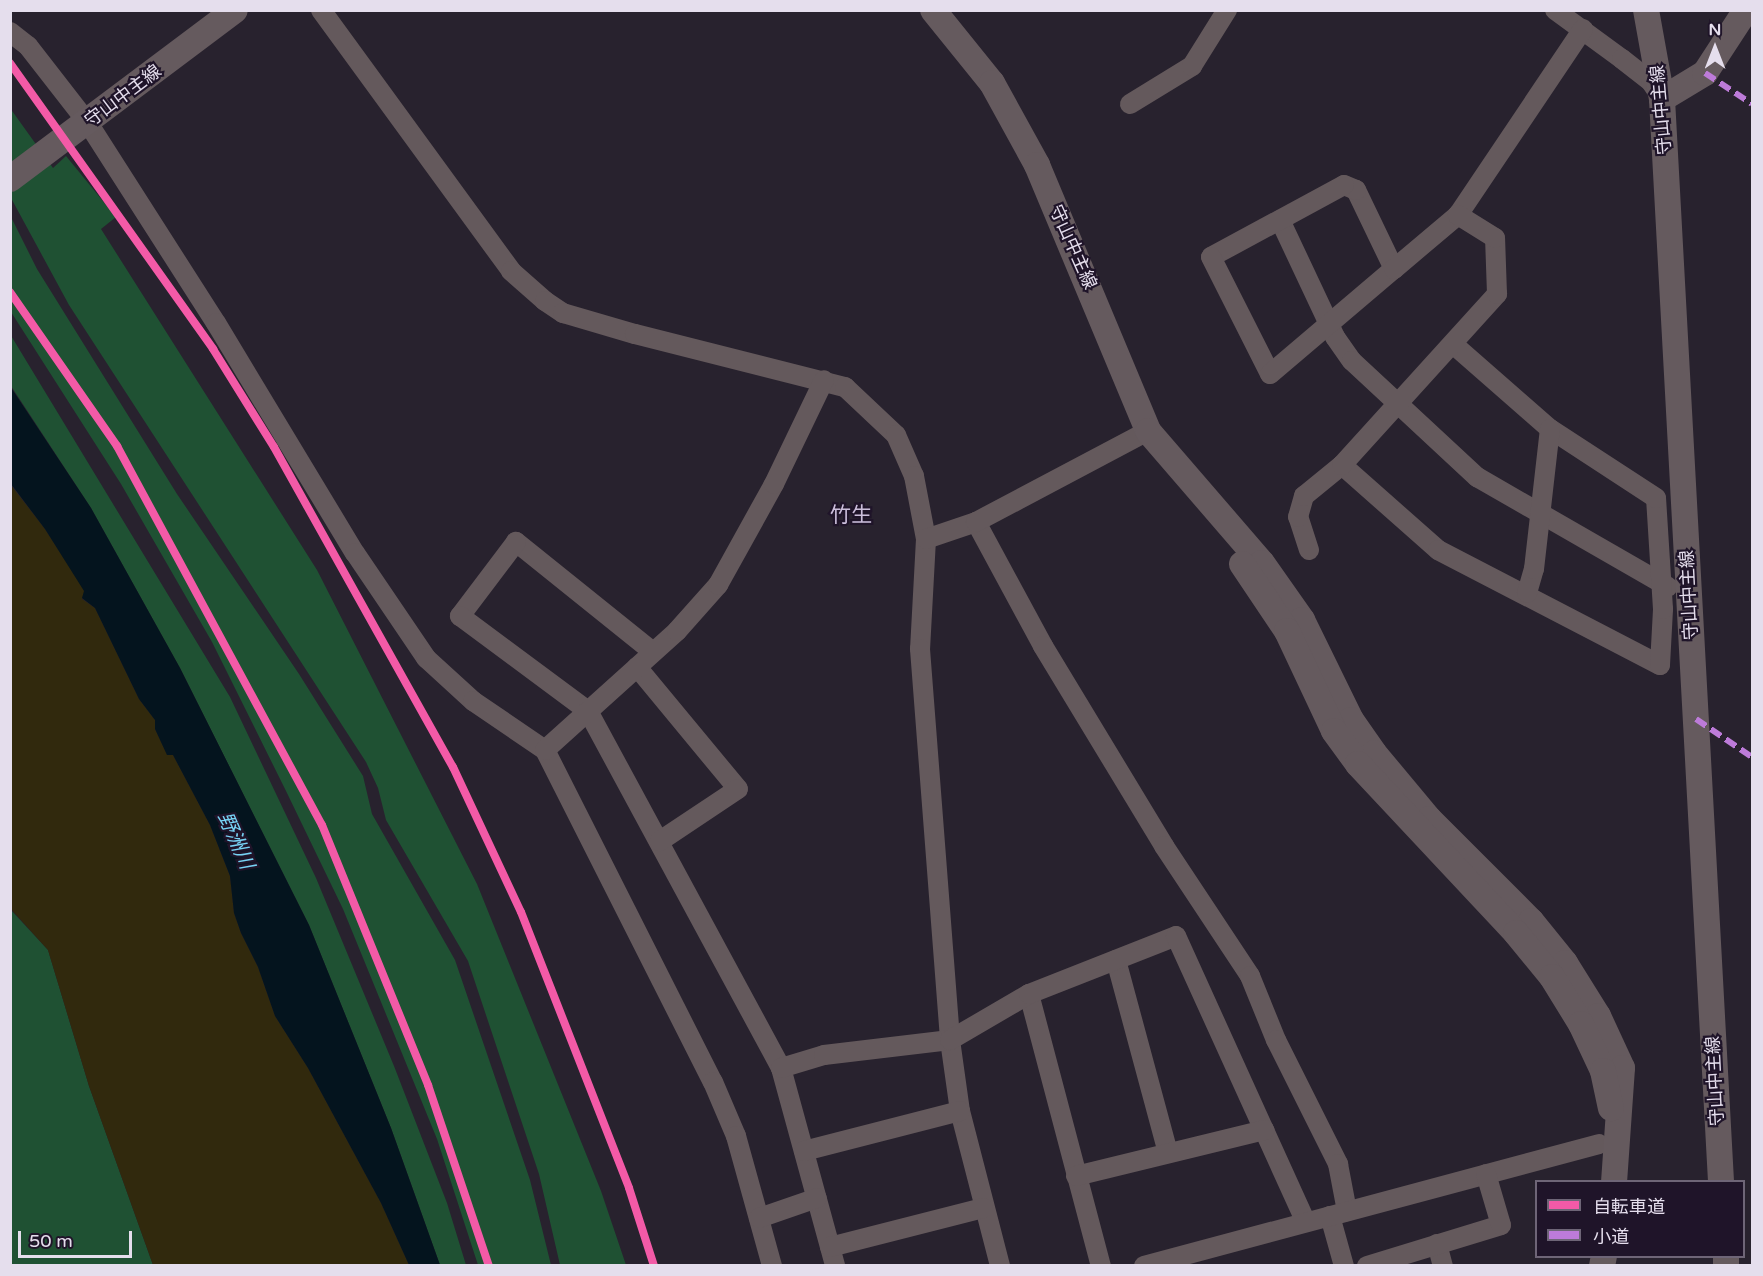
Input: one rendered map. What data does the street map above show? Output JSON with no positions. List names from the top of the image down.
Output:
{
  "streets": {
    "main road": ["守山中主線"]
  },
  "districts": ["竹生"],
  "water": ["野洲川"],
  "legend": ["自転車道", "小道"],
  "scale_bar": "50 m",
  "north": "top"
}
